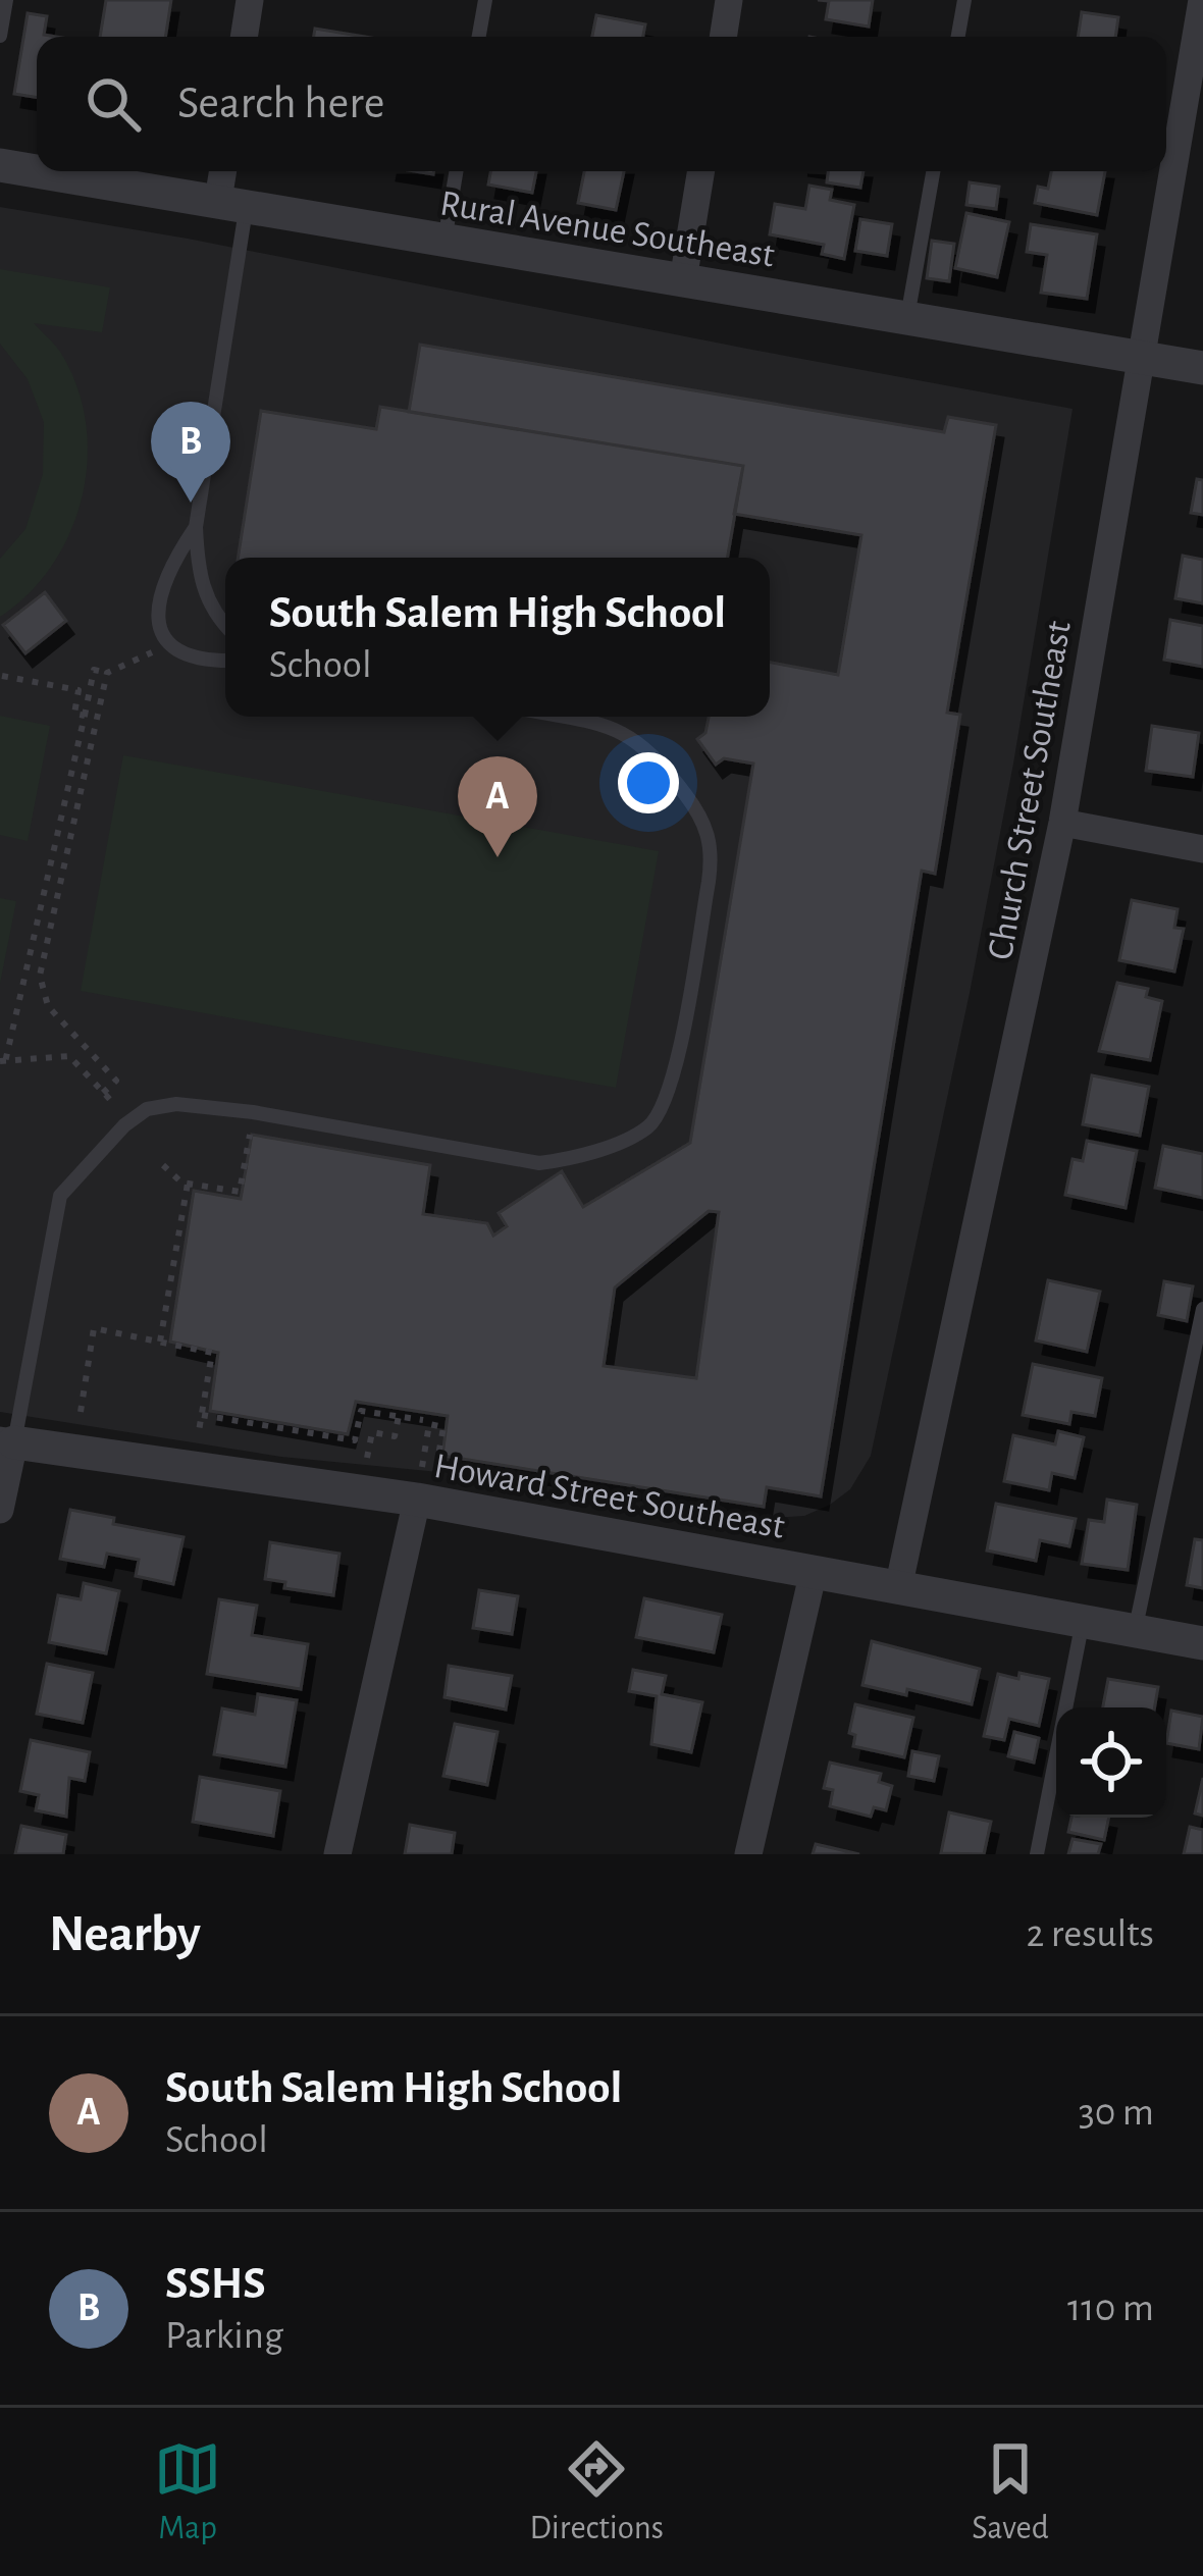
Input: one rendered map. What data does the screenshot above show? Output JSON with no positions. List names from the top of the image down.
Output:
{
  "streets": {
    "street": ["Rural Avenue Southeast", "Church Street Southeast", "Howard Street Southeast"]
  },
  "crossings": [
    ["Rural Avenue Southeast", "Church Street Southeast"],
    ["Church Street Southeast", "Howard Street Southeast"]
  ],
  "page": {
    "search": "Search here",
    "pins": ["B", "A"],
    "popup": ["South Salem High School", "School"],
    "heading": ["Nearby", "2 results"],
    "list": [
      {
        "mark": "A",
        "name": "South Salem High School",
        "note": "School",
        "value": "30 m"
      },
      {
        "mark": "B",
        "name": "SSHS",
        "note": "Parking",
        "value": "110 m"
      }
    ],
    "nav": ["Map", "Directions", "Saved"]
  }
}
